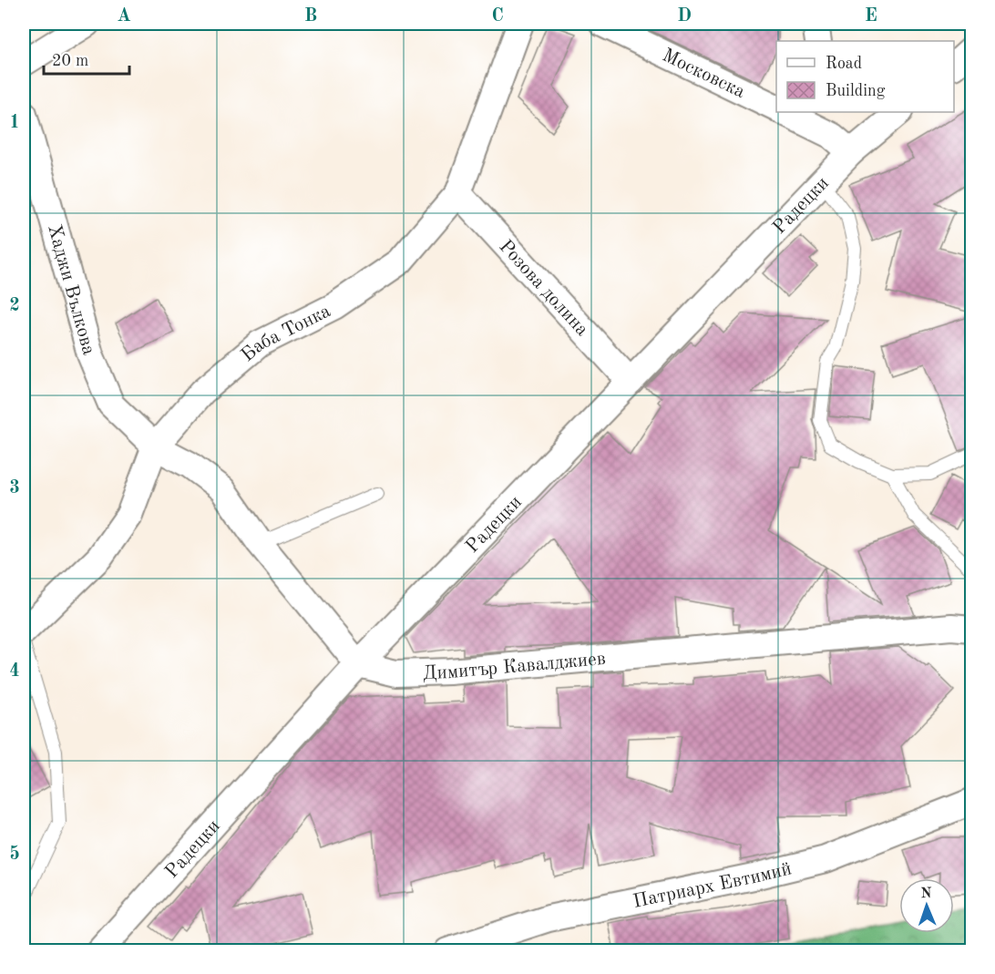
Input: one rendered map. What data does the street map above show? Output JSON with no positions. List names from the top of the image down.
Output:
{
  "streets": {
    "street": [
      "Московска",
      "Радецки",
      "Розова долина",
      "Хаджи Вълкова",
      "Баба Тонка",
      "Димитър Кавалджиев",
      "Патриарх Евтимий"
    ]
  },
  "crossings": [
    ["Московска", "Радецки"],
    ["Радецки", "Розова долина"],
    ["Радецки", "Димитър Кавалджиев"],
    ["Розова долина", "Баба Тонка"],
    ["Хаджи Вълкова", "Баба Тонка"]
  ],
  "legend": ["Road", "Building"],
  "scale_bar": "20 m",
  "north": "top",
  "grid": {
    "columns": [
      "A",
      "B",
      "C",
      "D",
      "E"
    ],
    "rows": [
      "1",
      "2",
      "3",
      "4",
      "5"
    ]
  }
}
